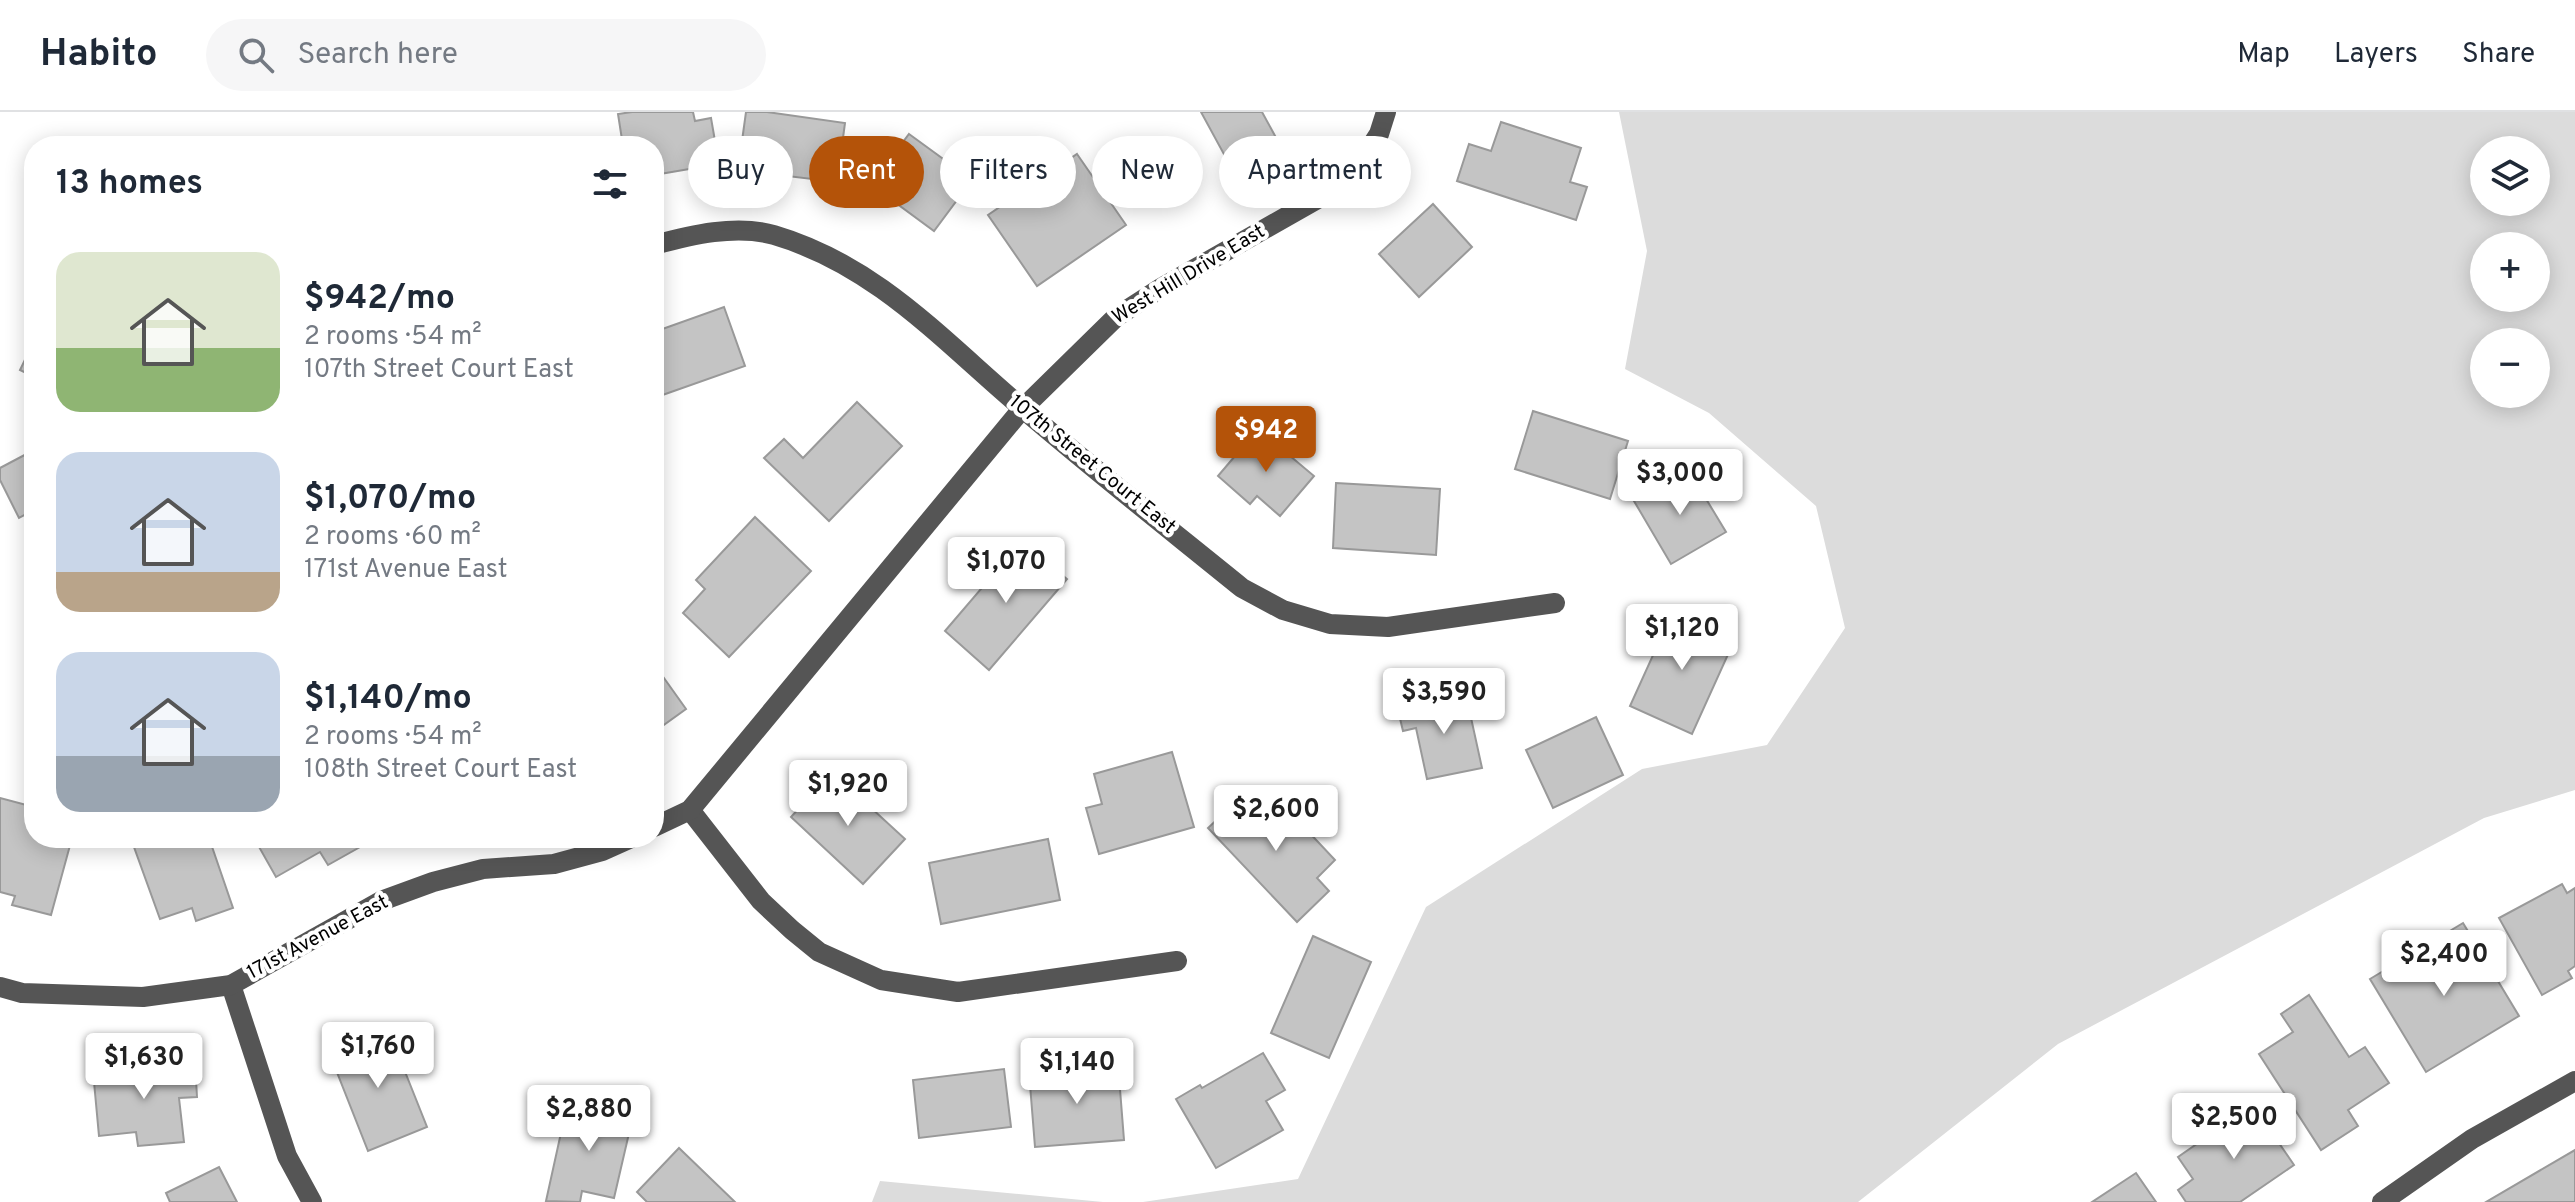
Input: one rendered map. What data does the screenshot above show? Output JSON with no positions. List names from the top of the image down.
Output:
{
  "streets": {
    "street": ["West Hill Drive East", "107th Street Court East", "171st Avenue East"]
  },
  "crossings": [
    ["West Hill Drive East", "107th Street Court East"]
  ],
  "page": {
    "header": "Habito",
    "search": "Search here",
    "nav": ["Map", "Layers", "Share"],
    "map_buttons": ["+", "−"],
    "chip": [
      "Buy",
      "Rent",
      "Filters",
      "New",
      "Apartment"
    ],
    "heading": "13 homes",
    "list": [
      {
        "name": "$942/mo",
        "note": "2 rooms · 54 m² · 107th Street Court East"
      },
      {
        "name": "$1,070/mo",
        "note": "2 rooms · 60 m² · 171st Avenue East"
      },
      {
        "name": "$1,140/mo",
        "note": "2 rooms · 54 m² · 108th Street Court East"
      }
    ],
    "price": [
      "$942",
      "$3,000",
      "$1,070",
      "$1,120",
      "$3,590",
      "$1,920",
      "$2,600",
      "$2,400",
      "$1,760",
      "$1,630",
      "$1,140",
      "$2,880",
      "$2,500"
    ]
  }
}
